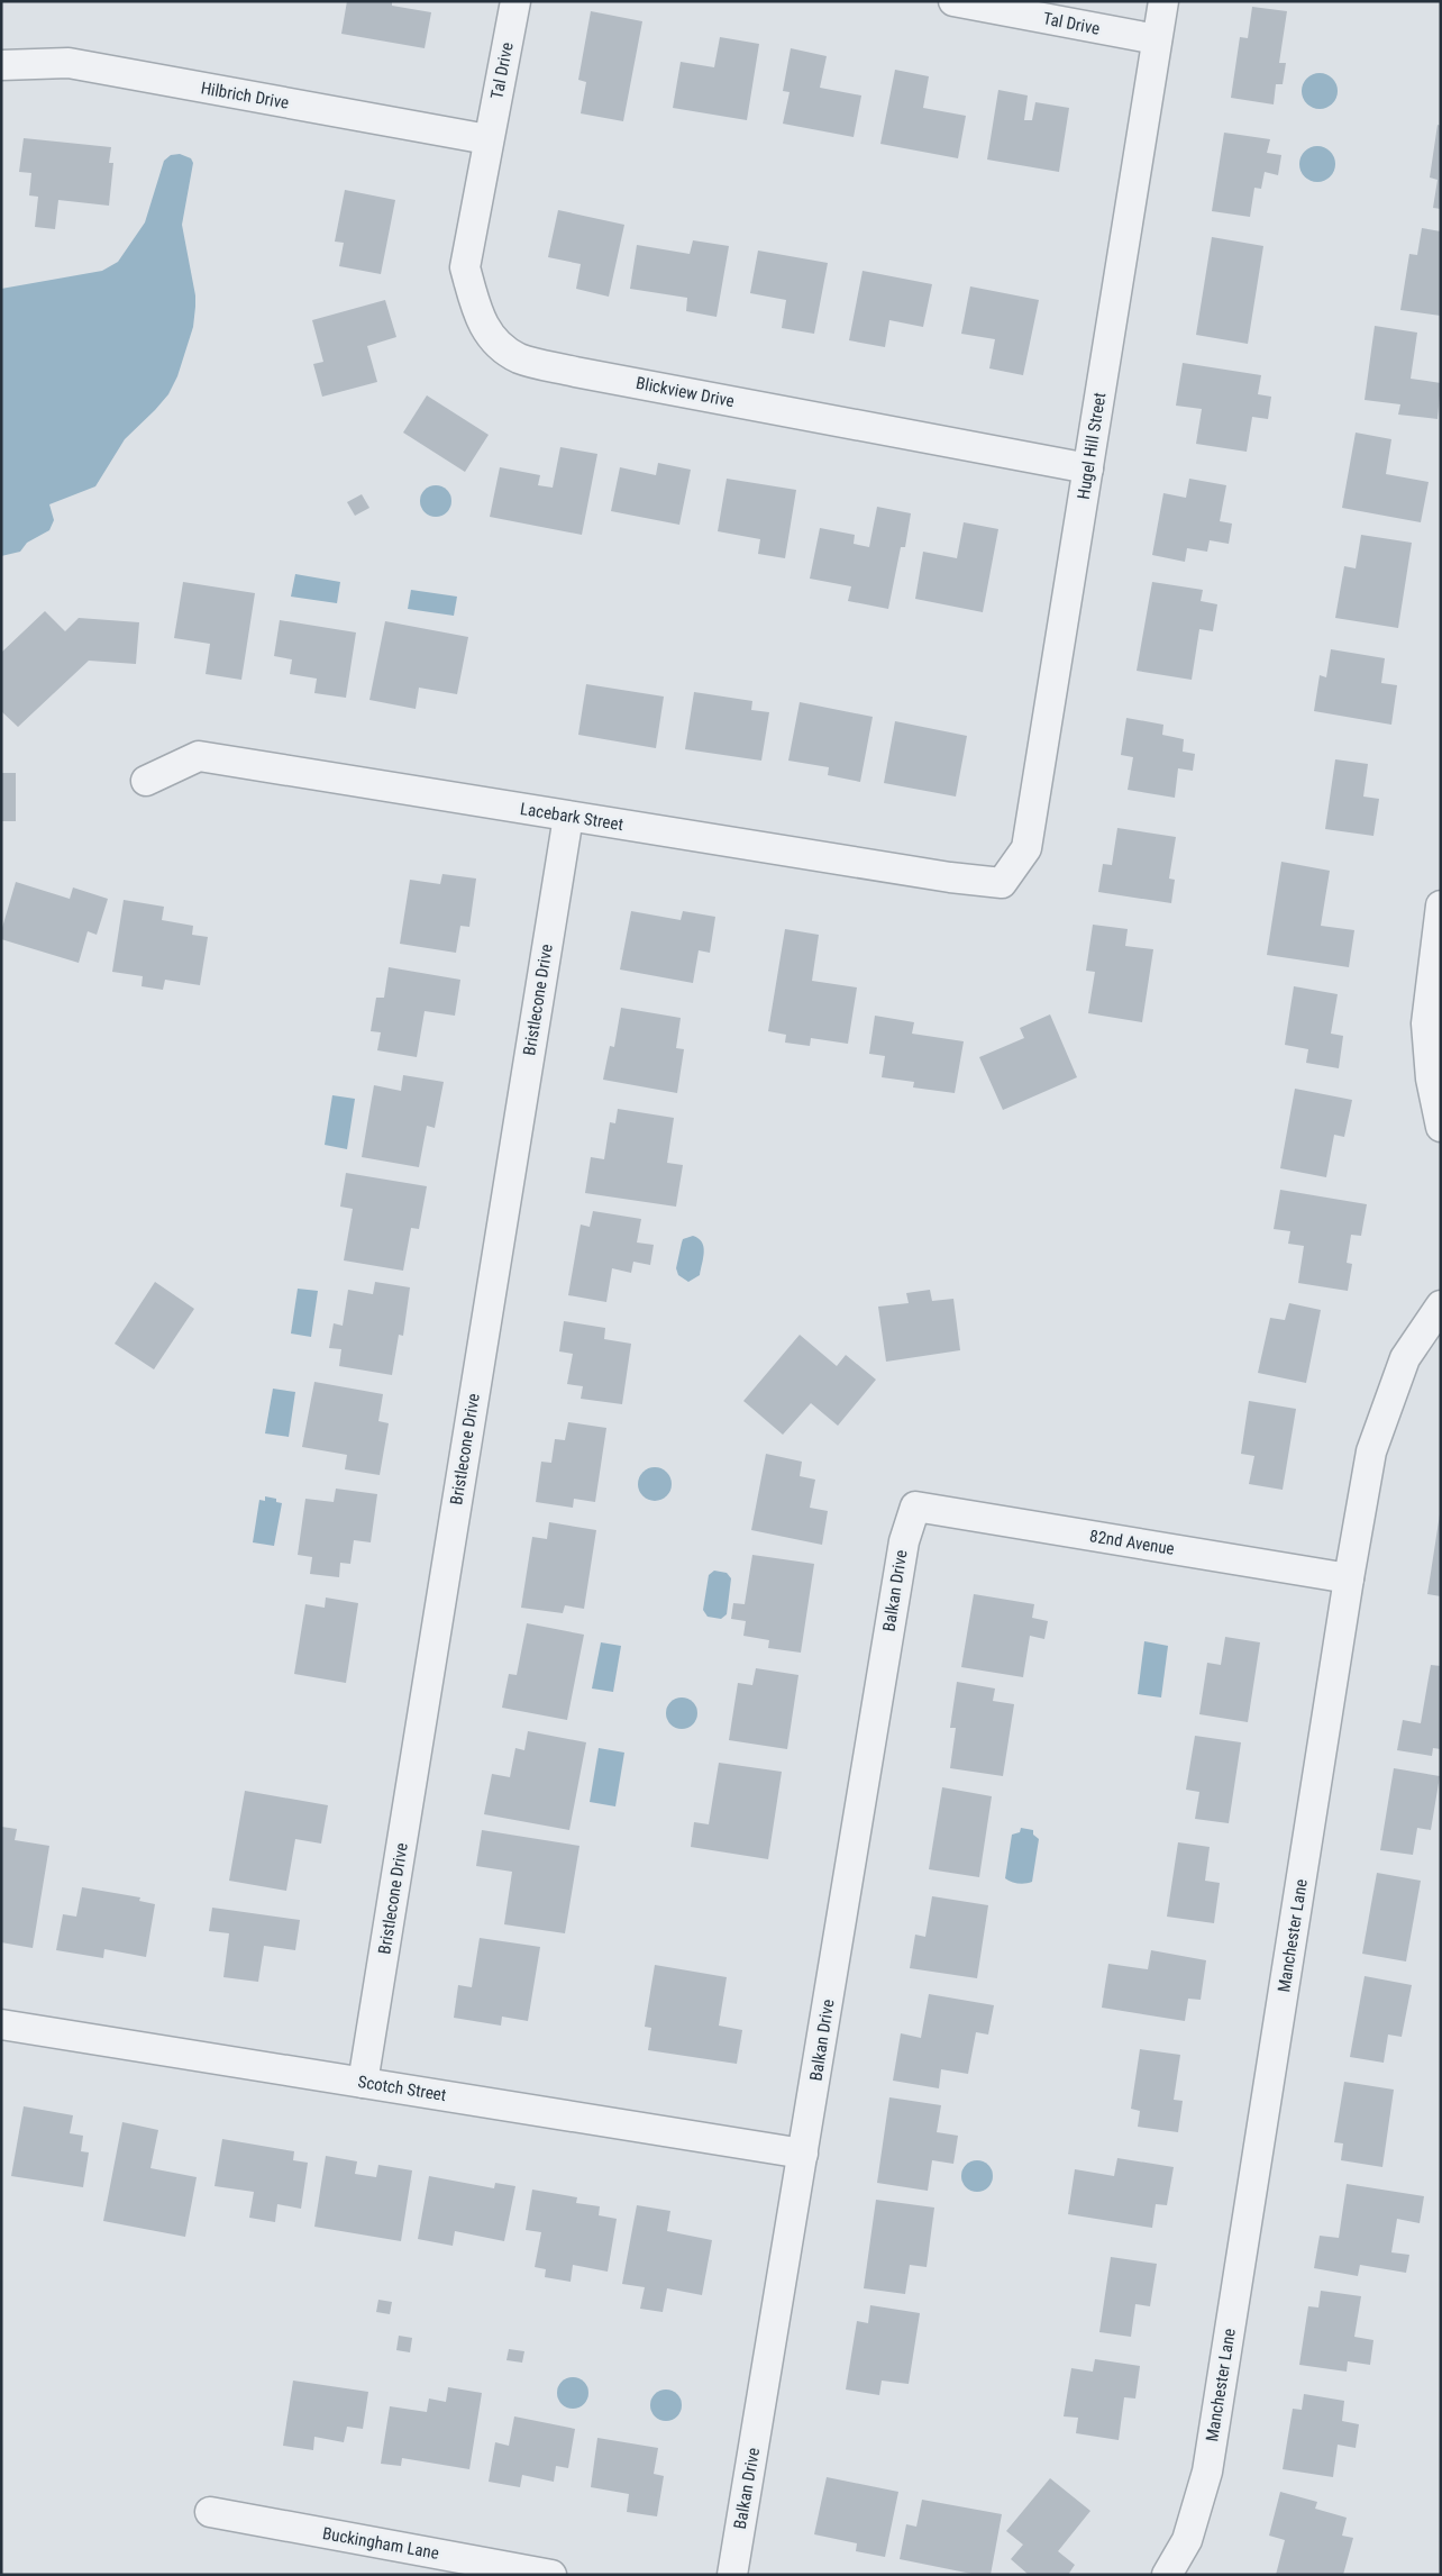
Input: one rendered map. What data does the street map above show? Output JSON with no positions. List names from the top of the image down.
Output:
{
  "streets": {
    "street": [
      "Tal Drive",
      "Hilbrich Drive",
      "Blickview Drive",
      "Hugel Hill Street",
      "Lacebark Street",
      "Bristlecone Drive",
      "82nd Avenue",
      "Balkan Drive",
      "Manchester Lane",
      "Scotch Street",
      "Buckingham Lane"
    ]
  },
  "crossings": [
    ["Tal Drive", "Hilbrich Drive"],
    ["Tal Drive", "Blickview Drive"],
    ["Tal Drive", "Hugel Hill Street"],
    ["Hilbrich Drive", "Blickview Drive"],
    ["Blickview Drive", "Hugel Hill Street"],
    ["Hugel Hill Street", "Lacebark Street"],
    ["Lacebark Street", "Bristlecone Drive"],
    ["Bristlecone Drive", "Scotch Street"],
    ["82nd Avenue", "Balkan Drive"],
    ["82nd Avenue", "Manchester Lane"],
    ["Balkan Drive", "Scotch Street"]
  ]
}
